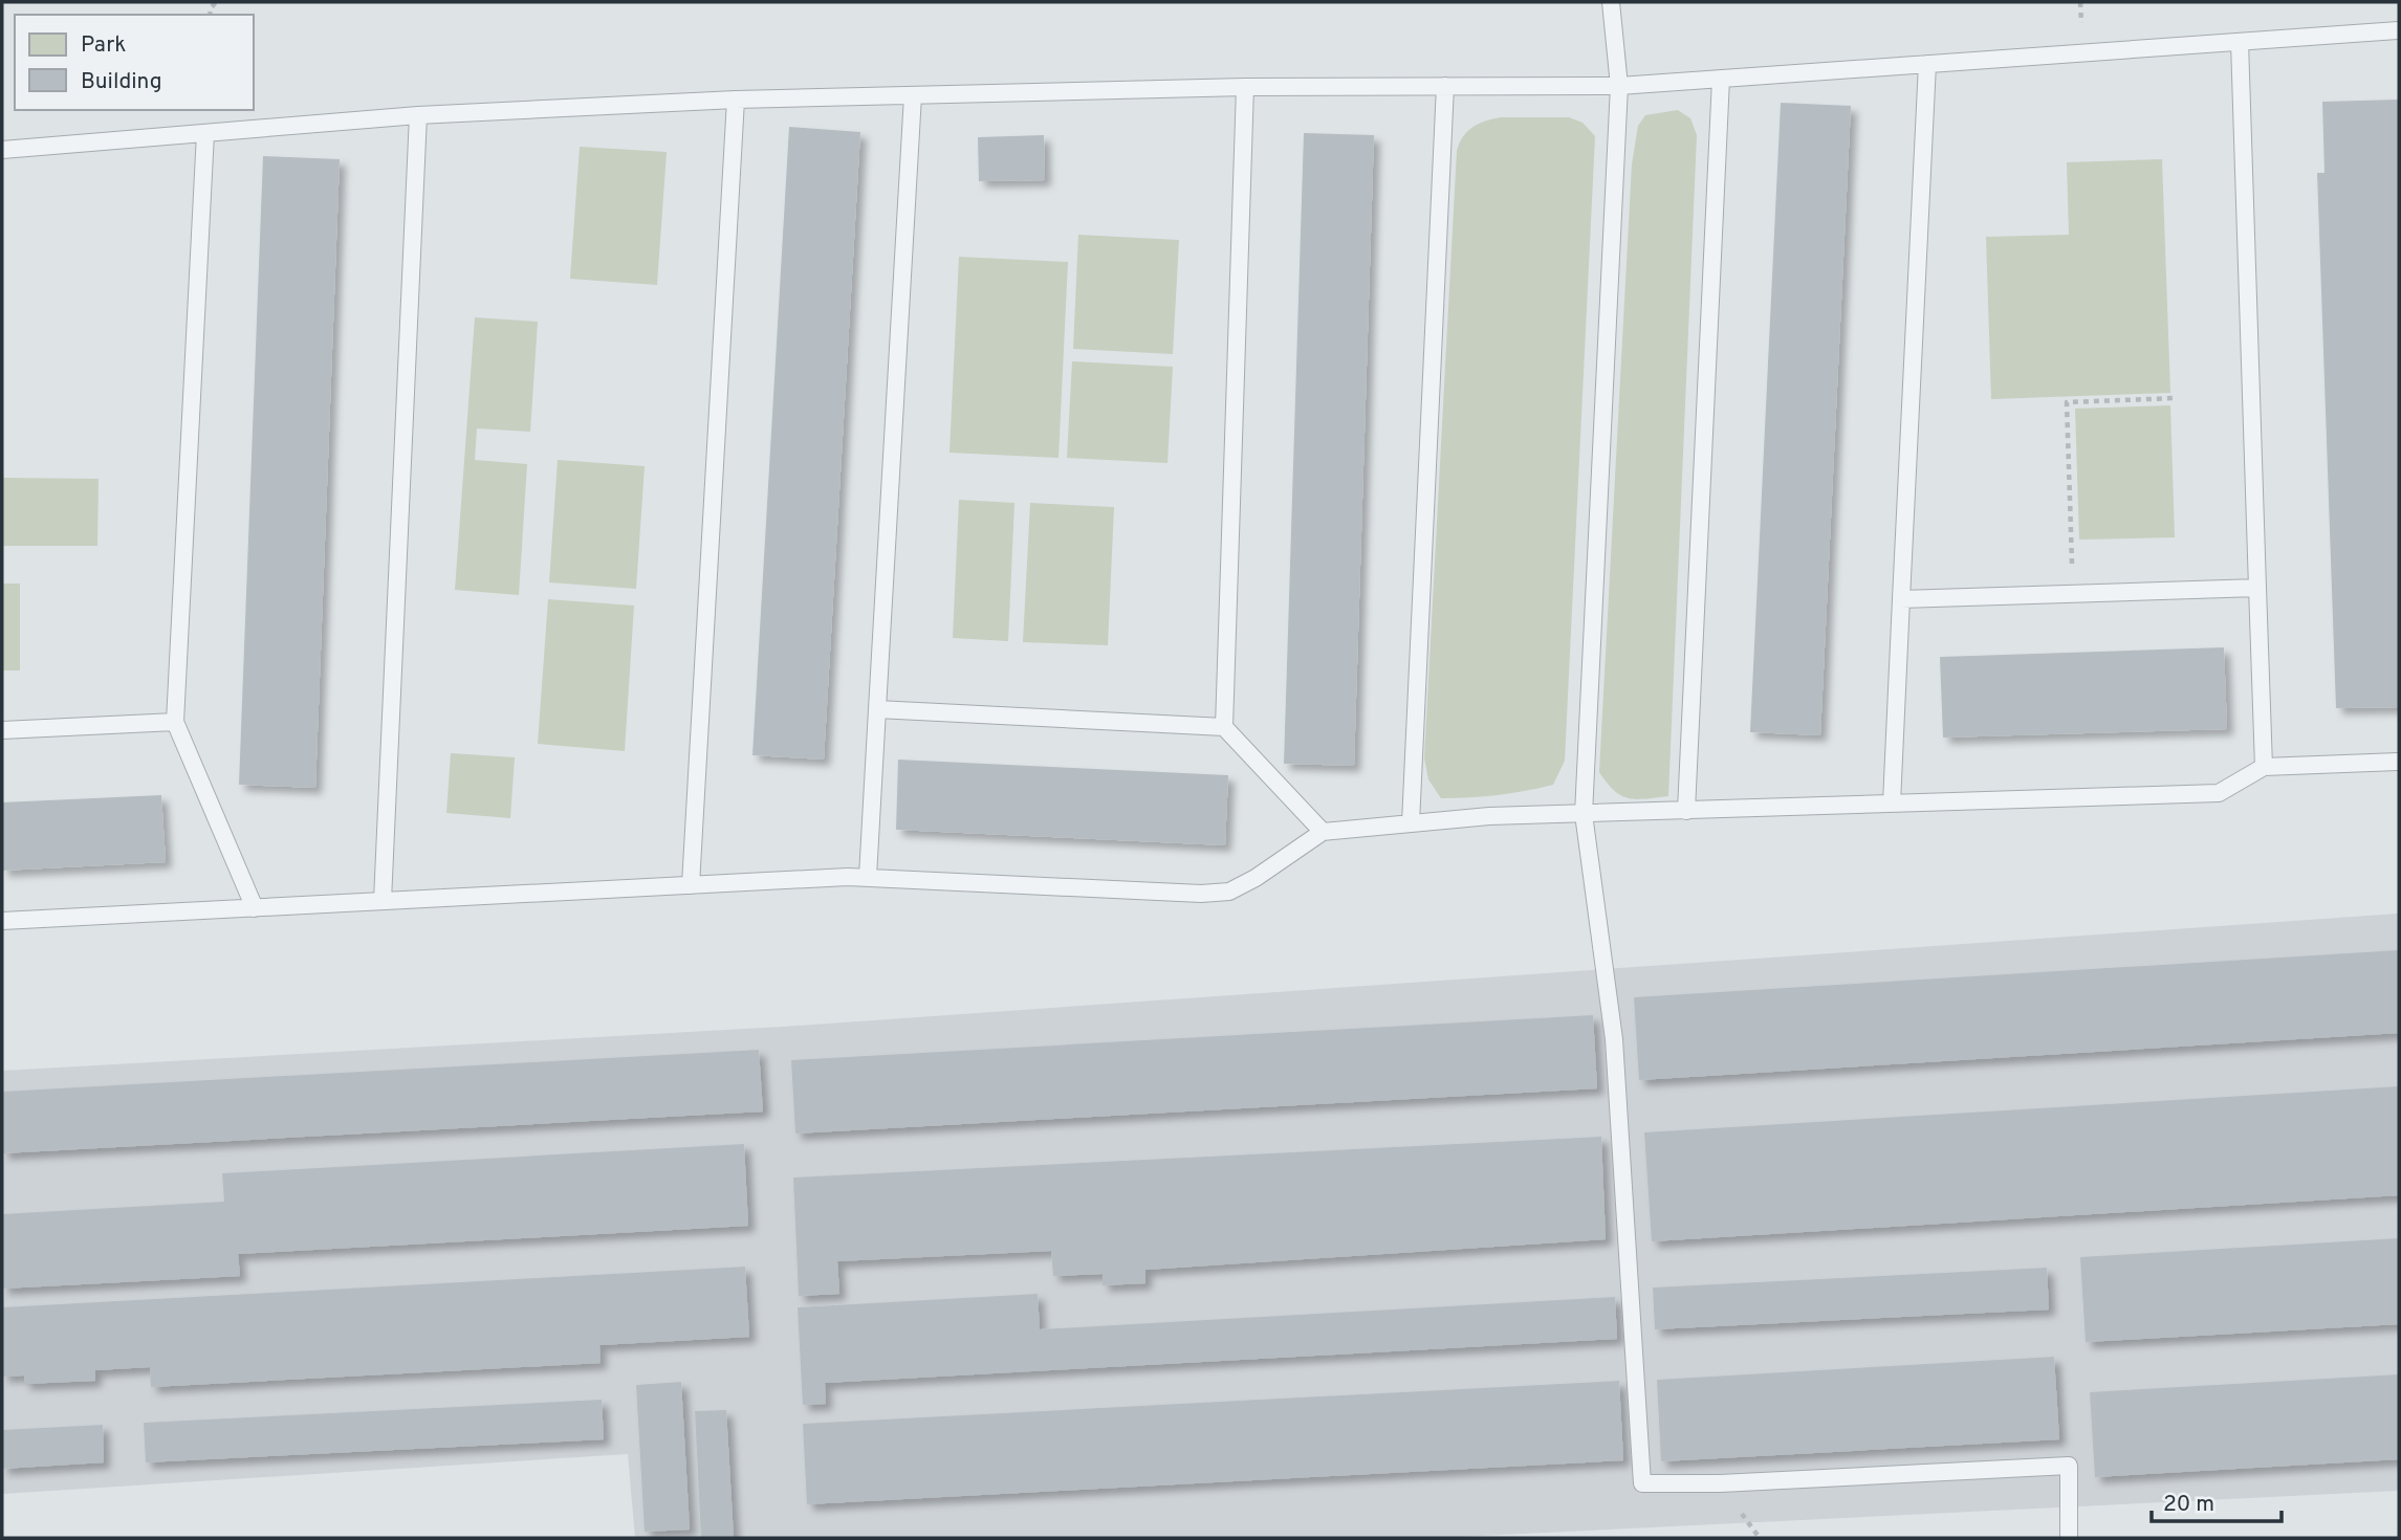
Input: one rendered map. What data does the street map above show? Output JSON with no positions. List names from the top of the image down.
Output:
{
  "legend": ["Park", "Building"],
  "scale_bar": "20 m"
}
